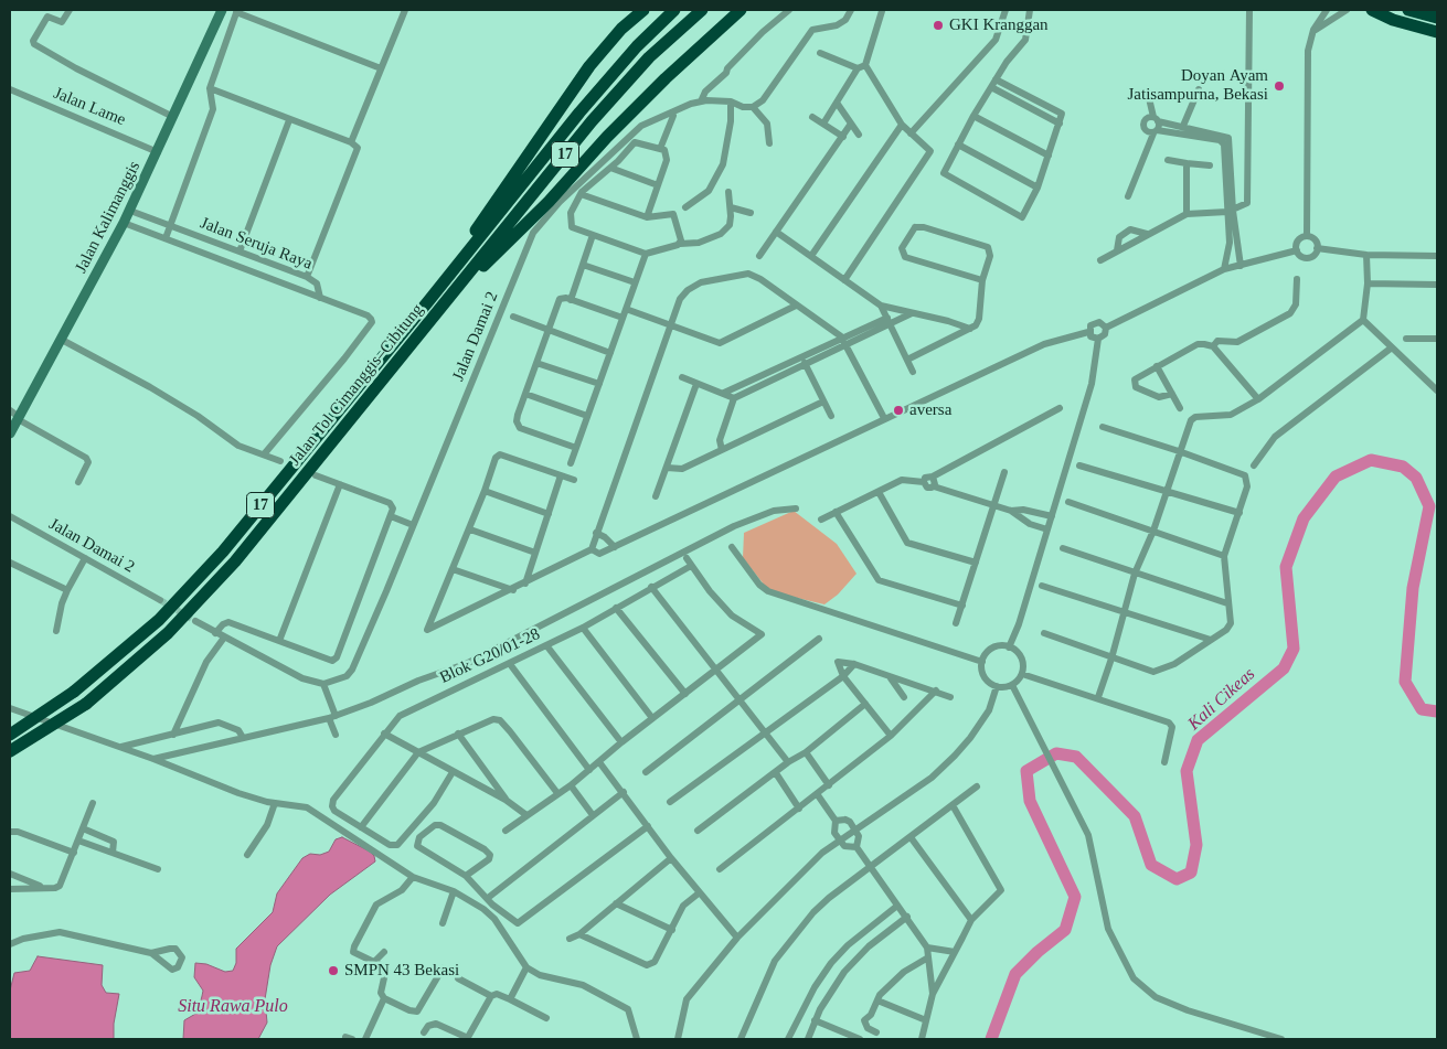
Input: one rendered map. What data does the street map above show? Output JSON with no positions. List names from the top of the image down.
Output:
{
  "streets": {
    "highway": ["17", "Jalan Tol Cimanggis–Cibitung"],
    "main road": ["Jalan Kalimanggis"],
    "street": [
      "Jalan Lame",
      "Jalan Seruja Raya",
      "Jalan Damai 2",
      "Blok G20/01-28"
    ]
  },
  "crossings": [
    ["Jalan Lame", "Jalan Kalimanggis"],
    ["Jalan Kalimanggis", "Jalan Seruja Raya"]
  ],
  "water": ["Kali Cikeas", "Situ Rawa Pulo"],
  "places": [
    "GKI Kranggan",
    "Doyan Ayam Jatisampurna, Bekasi",
    "aversa",
    "SMPN 43 Bekasi"
  ]
}
